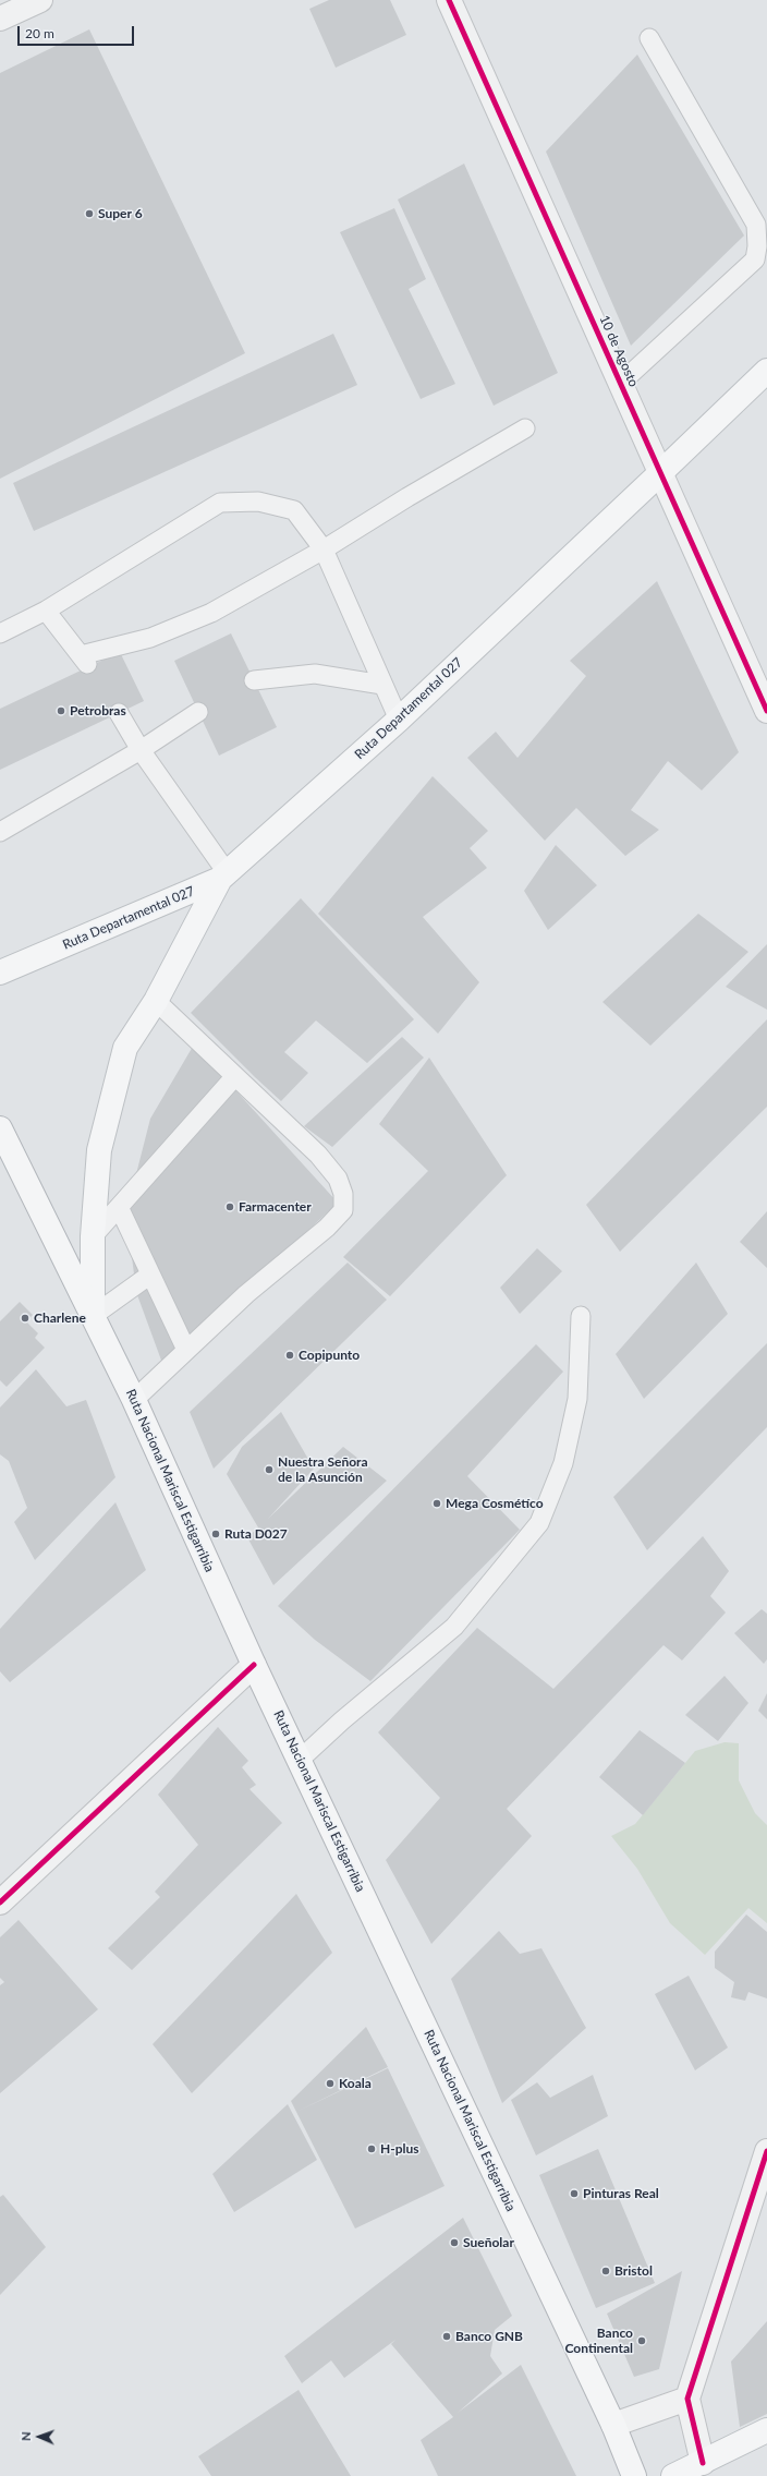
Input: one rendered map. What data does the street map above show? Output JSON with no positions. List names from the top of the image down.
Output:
{
  "streets": {
    "main road": ["Ruta Departamental 027", "Ruta Nacional Mariscal Estigarribia"],
    "street": ["10 de Agosto"]
  },
  "crossings": [
    ["10 de Agosto", "Ruta Departamental 027"]
  ],
  "places": [
    "Super 6",
    "Petrobras",
    "Farmacenter",
    "Charlene",
    "Copipunto",
    "Nuestra Señora de la Asunción",
    "Mega Cosmétíco",
    "Ruta D027",
    "Koala",
    "H-plus",
    "Pinturas Real",
    "Sueñolar",
    "Bristol",
    "Banco GNB",
    "Banco Continental"
  ],
  "scale_bar": "20 m",
  "north": "left"
}
